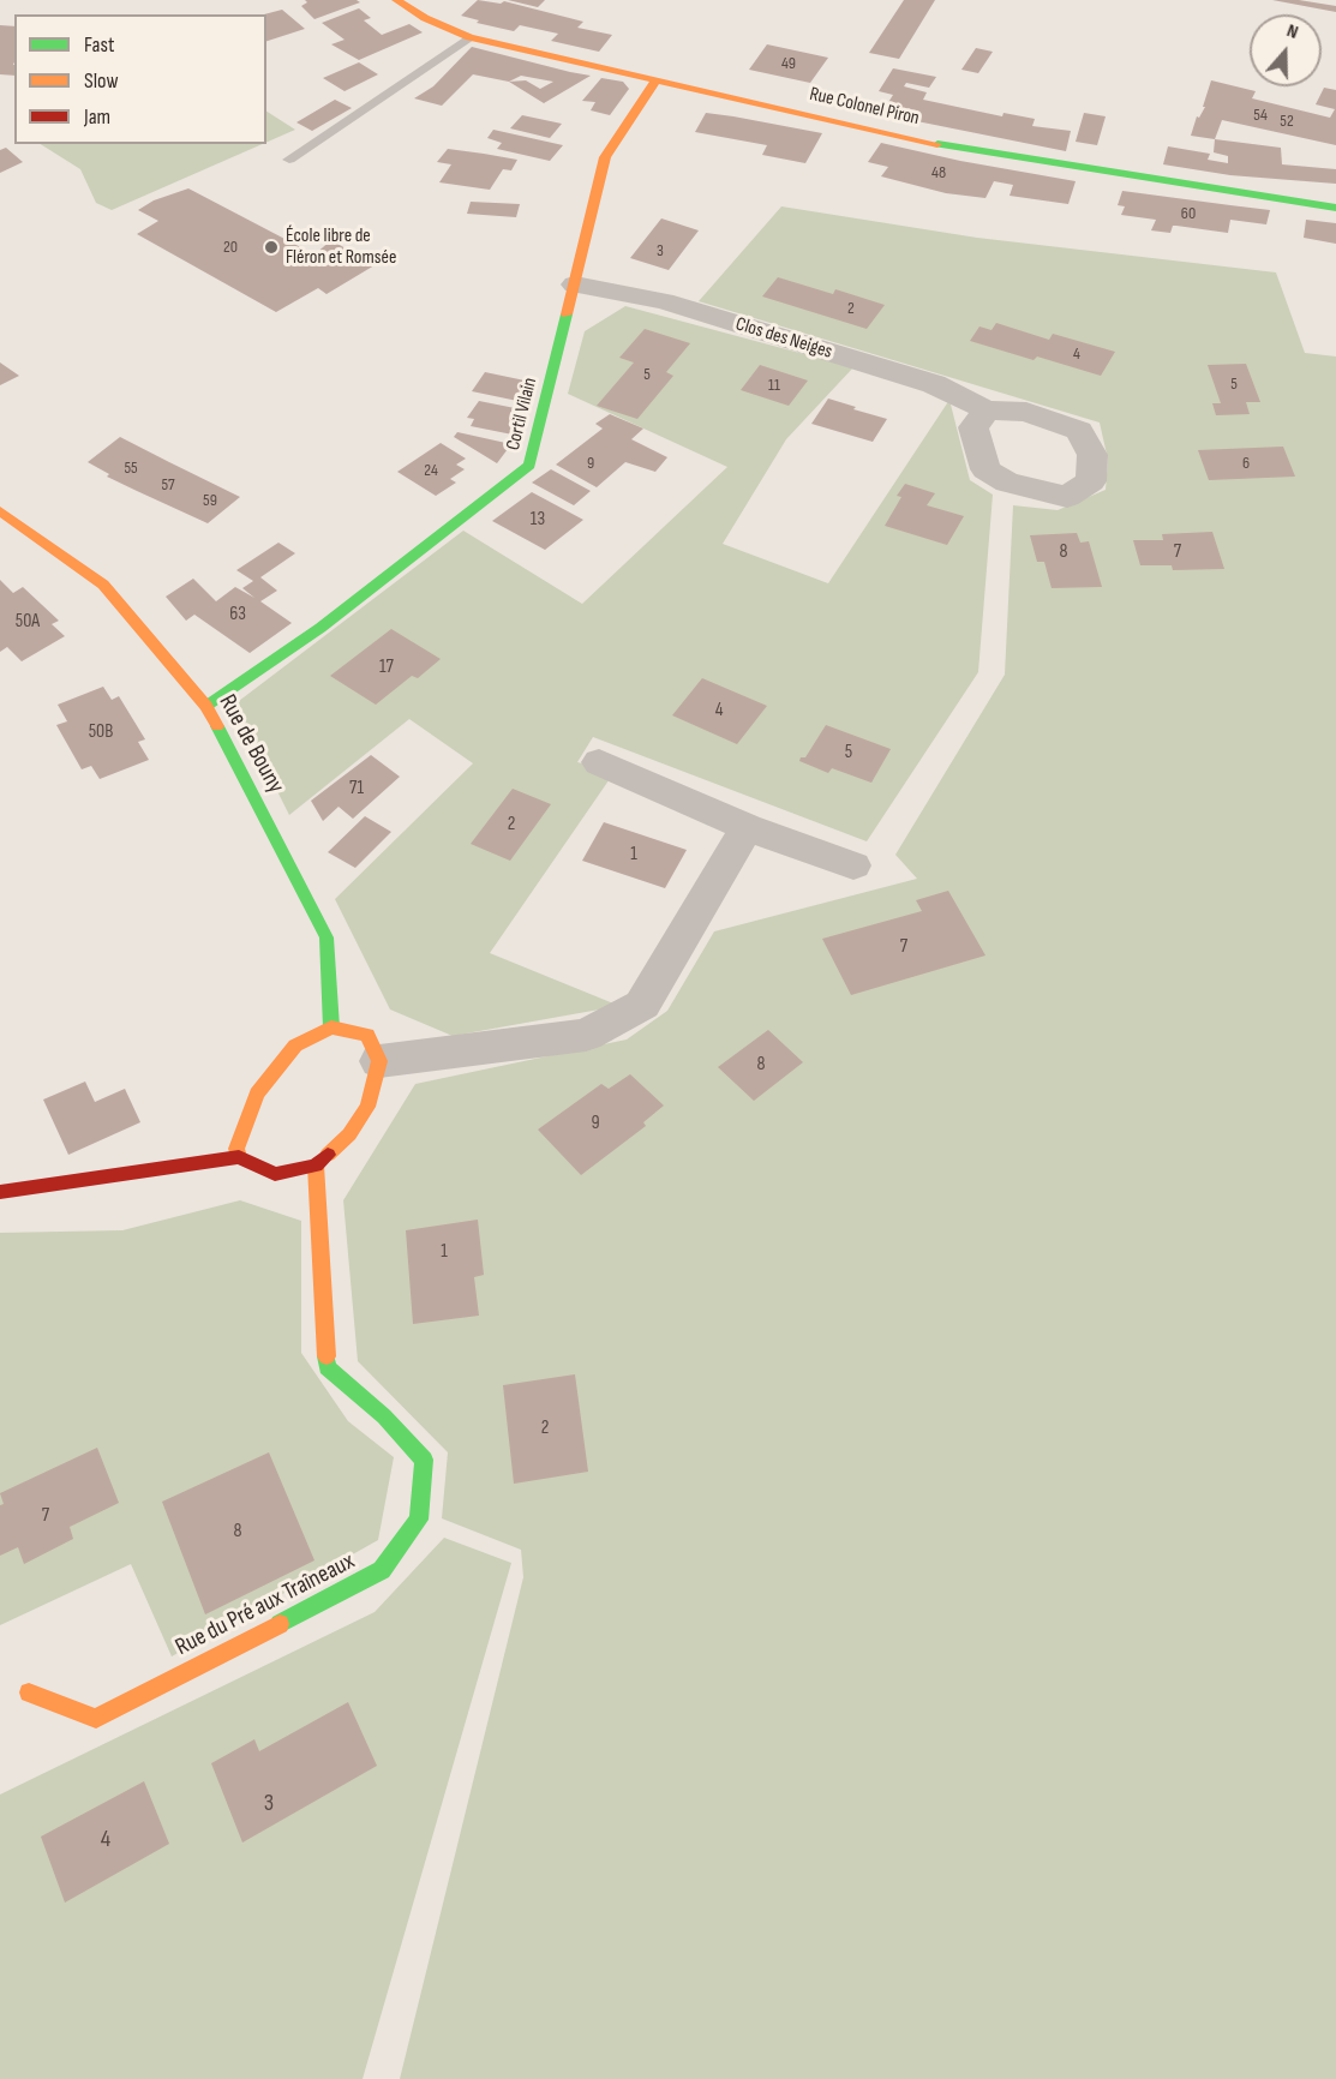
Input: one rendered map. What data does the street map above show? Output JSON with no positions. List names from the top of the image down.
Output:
{
  "streets": {
    "street": [
      "Rue Colonel Piron",
      "Clos des Neiges",
      "Cortil Vilain",
      "Rue de Bouny",
      "Rue du Pré aux Traîneaux"
    ]
  },
  "crossings": [
    ["Rue Colonel Piron", "Cortil Vilain"],
    ["Clos des Neiges", "Cortil Vilain"],
    ["Cortil Vilain", "Rue de Bouny"]
  ],
  "places": ["École libre de Fléron et Romsée"],
  "house_numbers": [
    "49",
    "54",
    "52",
    "48",
    "60",
    "20",
    "3",
    "2",
    "4",
    "5",
    "5",
    "11",
    "9",
    "6",
    "55",
    "24",
    "57",
    "59",
    "13",
    "8",
    "7",
    "63",
    "50A",
    "17",
    "4",
    "50B",
    "5",
    "71",
    "2",
    "1",
    "7",
    "8",
    "9",
    "1",
    "2",
    "7",
    "8",
    "3",
    "4"
  ],
  "legend": ["Fast", "Slow", "Jam"],
  "north": "top"
}
